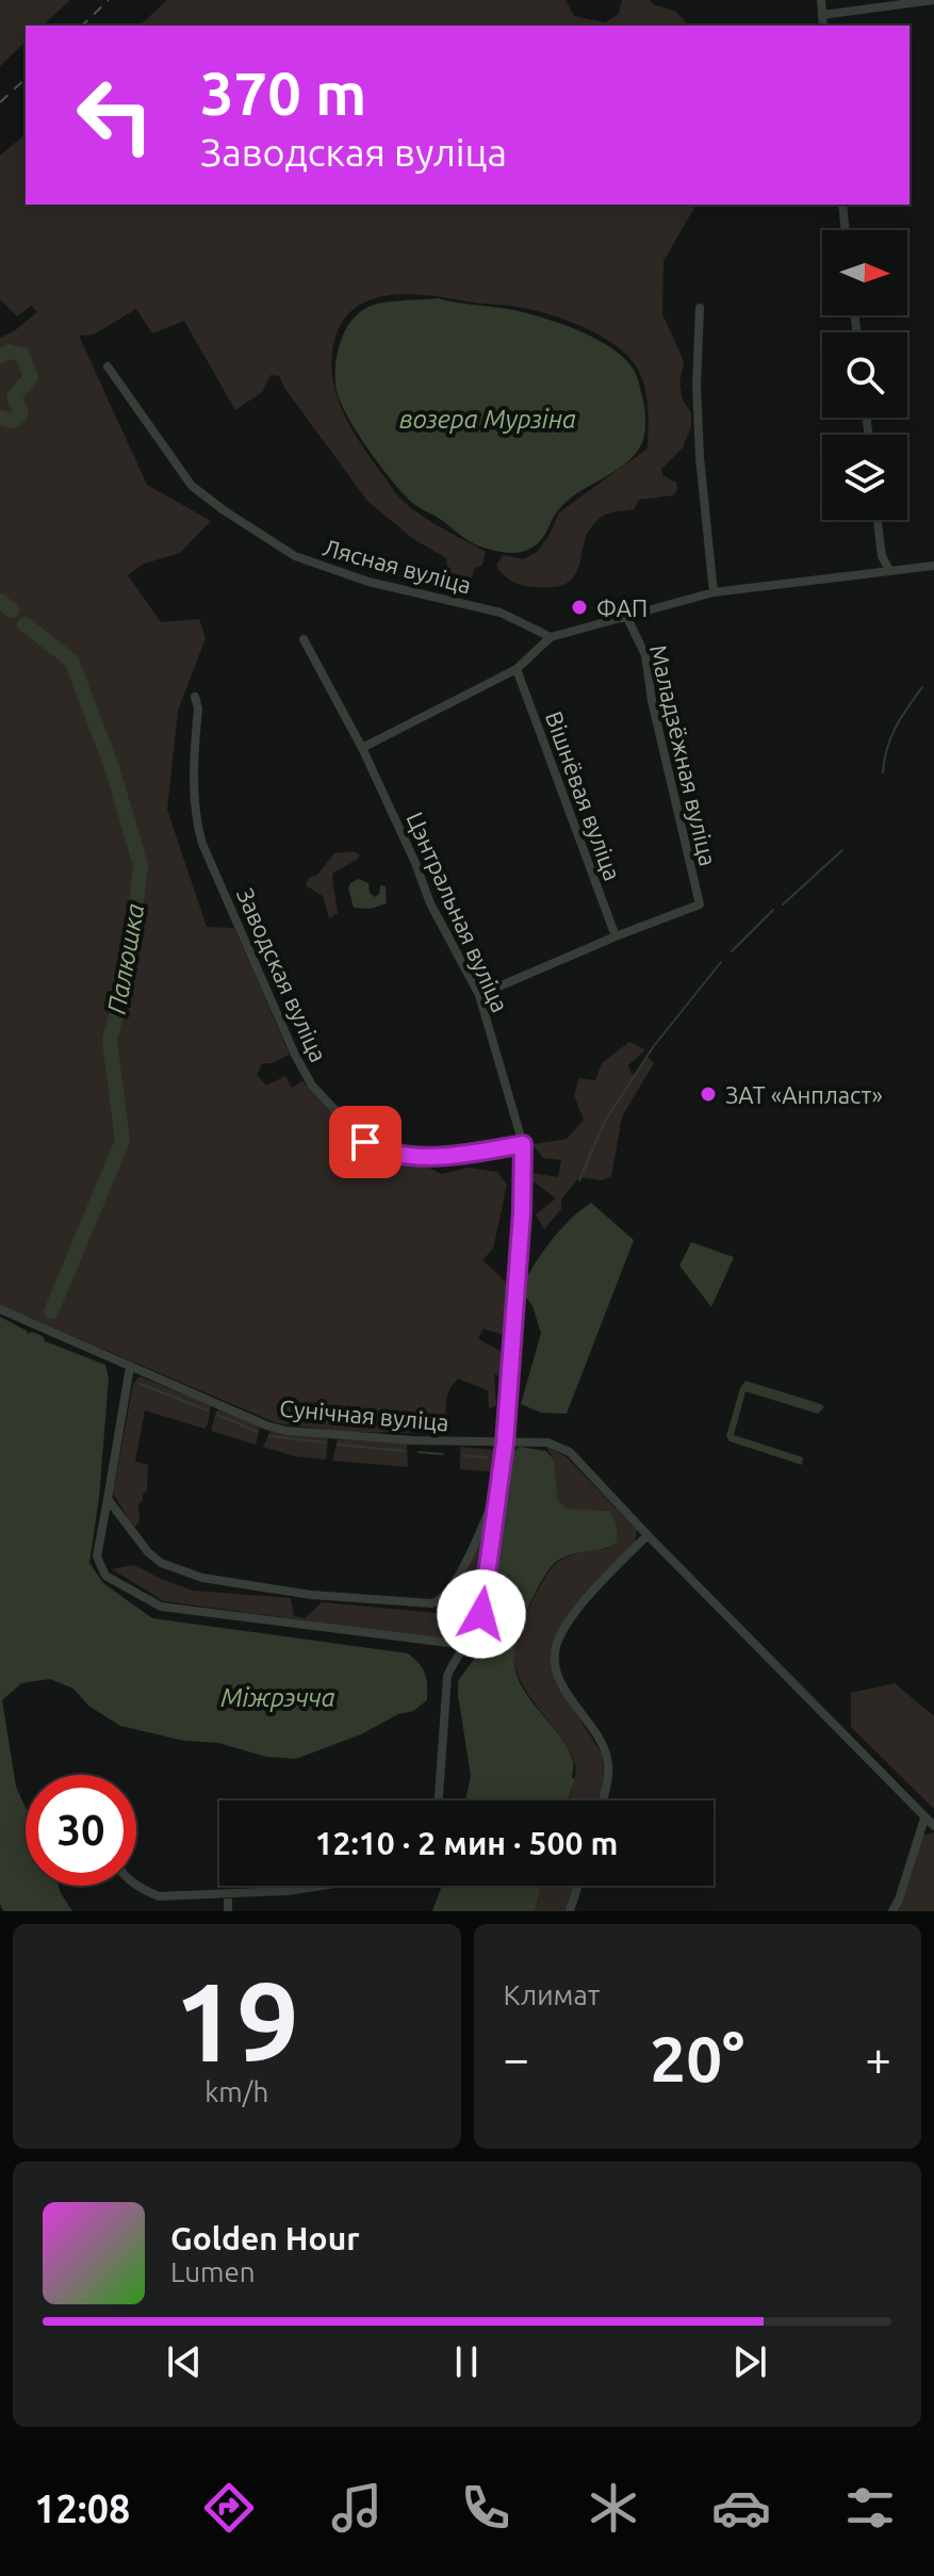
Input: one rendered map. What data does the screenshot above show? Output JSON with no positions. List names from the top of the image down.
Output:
{
  "streets": {
    "street": [
      "Лясная вуліца",
      "Маладзёжная вуліца",
      "Вішнёвая вуліца",
      "Цэнтральная вуліца",
      "Заводская вуліца",
      "Сунічная вуліца"
    ]
  },
  "crossings": [
    ["Маладзёжная вуліца", "Вішнёвая вуліца"],
    ["Цэнтральная вуліца", "Заводская вуліца"],
    ["Цэнтральная вуліца", "Сунічная вуліца"]
  ],
  "water": ["возера Мурзіна", "Палюшка", "Міжрэчча"],
  "places": ["ФАП", "ЗАТ «Анпласт»"],
  "north": "right",
  "page": {
    "turn": ["370 m", "Заводская вуліца"],
    "limit": "30",
    "trip": "12:10 · 2 мин · 500 m",
    "tile": [
      ["19", "km/h"],
      "Климат"
    ],
    "heat": ["−", "20°", "+"],
    "song": ["Golden Hour", "Lumen"],
    "tabs": "12:08"
  }
}
